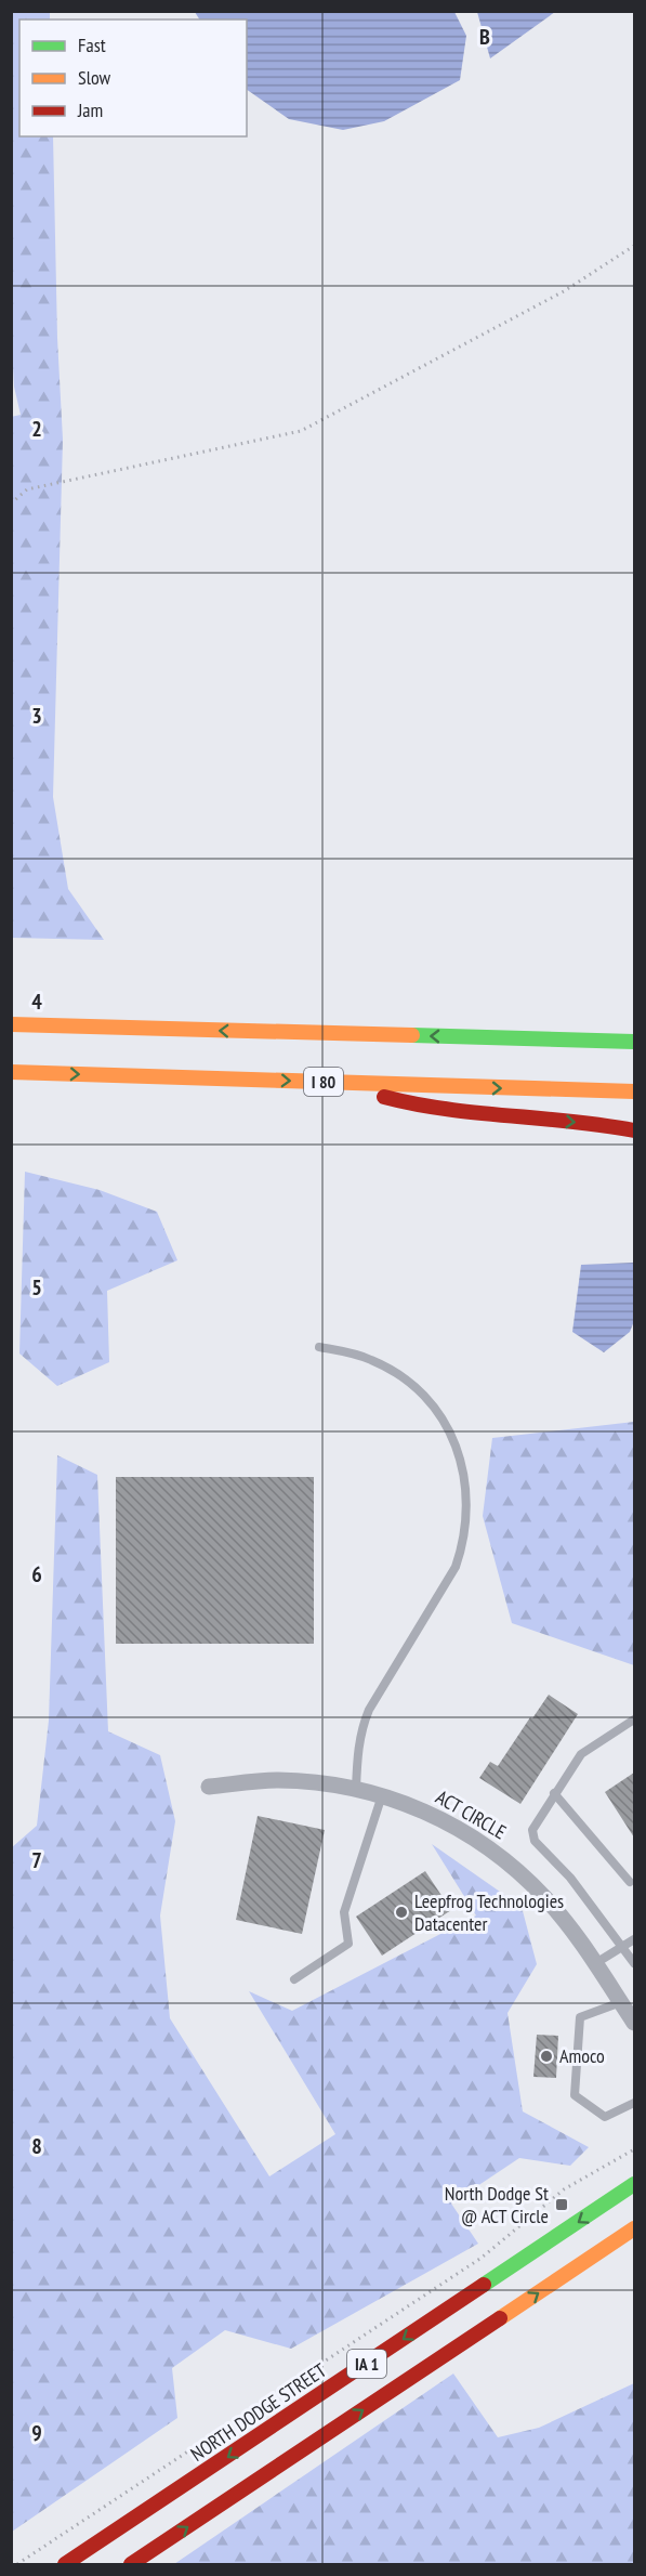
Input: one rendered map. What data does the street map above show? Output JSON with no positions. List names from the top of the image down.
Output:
{
  "streets": {
    "main road": ["I 80", "IA 1", "NORTH DODGE STREET"],
    "street": ["ACT CIRCLE"]
  },
  "places": {
    "other": ["Leepfrog Technologies Datacenter", "Amoco"],
    "transit": ["North Dodge St @ ACT Circle"]
  },
  "legend": ["Fast", "Slow", "Jam"],
  "grid": {
    "columns": ["B"],
    "rows": [
      "2",
      "3",
      "4",
      "5",
      "6",
      "7",
      "8",
      "9"
    ]
  }
}
